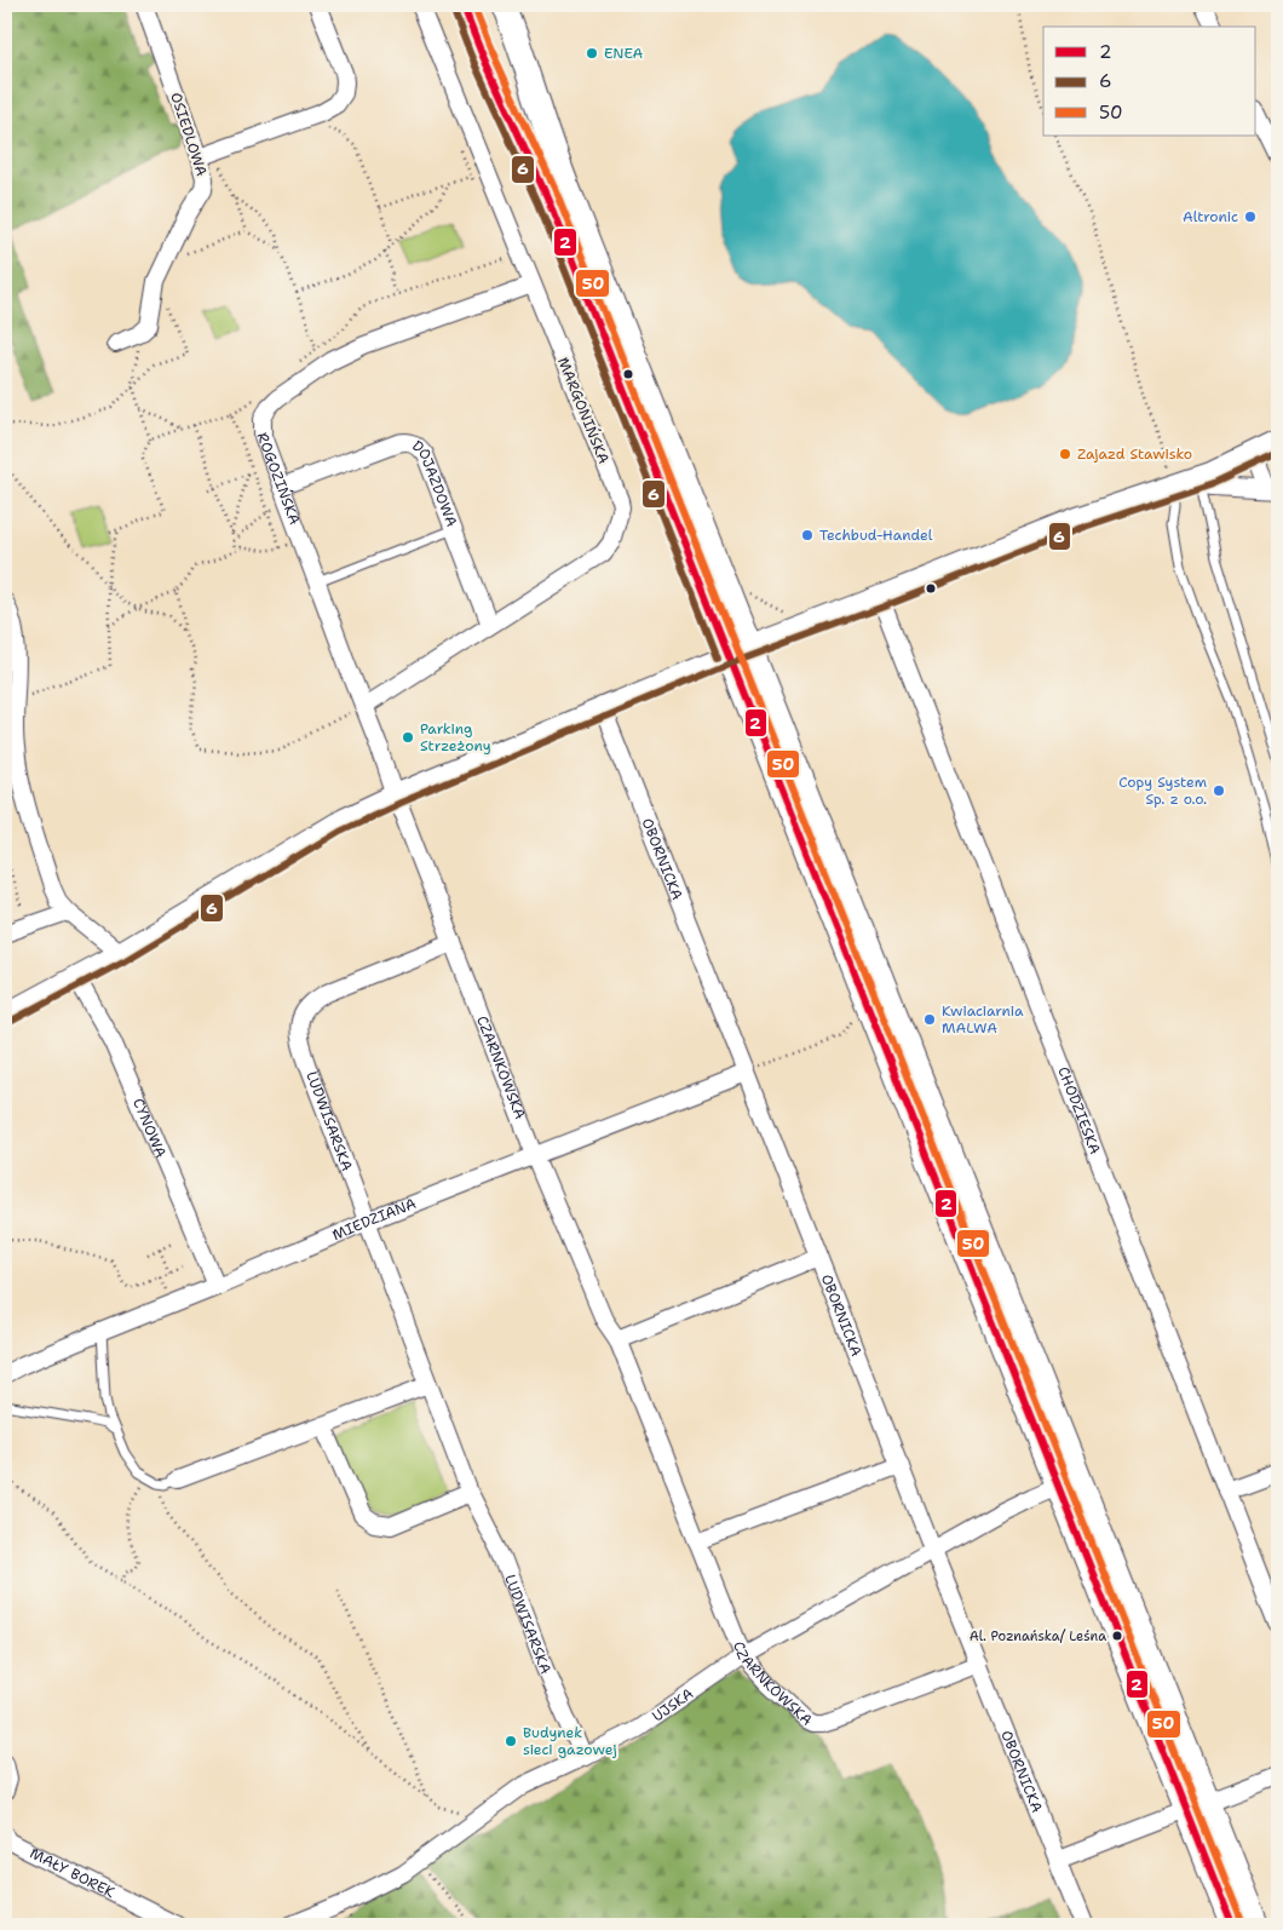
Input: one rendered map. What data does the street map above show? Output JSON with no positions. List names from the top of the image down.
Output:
{
  "streets": {
    "street": [
      "OSIEDLOWA",
      "MARGONIŃSKA",
      "ROGOZIŃSKA",
      "DOJAZDOWA",
      "OBORNICKA",
      "CZARNKOWSKA",
      "CHODZIESKA",
      "LUDWISARSKA",
      "CYNOWA",
      "MIEDZIANA",
      "UJSKA",
      "MAŁY BOREK"
    ]
  },
  "crossings": [
    ["MARGONIŃSKA", "ROGOZIŃSKA"],
    ["MARGONIŃSKA", "DOJAZDOWA"],
    ["ROGOZIŃSKA", "DOJAZDOWA"],
    ["ROGOZIŃSKA", "CZARNKOWSKA"],
    ["OBORNICKA", "CZARNKOWSKA"],
    ["OBORNICKA", "MIEDZIANA"],
    ["OBORNICKA", "UJSKA"],
    ["CZARNKOWSKA", "LUDWISARSKA"],
    ["CZARNKOWSKA", "MIEDZIANA"],
    ["CZARNKOWSKA", "UJSKA"],
    ["LUDWISARSKA", "MIEDZIANA"],
    ["LUDWISARSKA", "UJSKA"],
    ["CYNOWA", "MIEDZIANA"]
  ],
  "places": [
    "ENEA",
    "Altronic",
    "Zajazd Stawisko",
    "Techbud-Handel",
    "Parking Strzeżony",
    "Copy System Sp. z o.o.",
    "Kwiaciarnia MALWA",
    "Al. Poznańska/ Leśna",
    "Budynek sieci gazowej"
  ],
  "lines": ["transit line 2", "transit line 50", "transit line 6"],
  "legend": ["2", "6", "50"]
}
